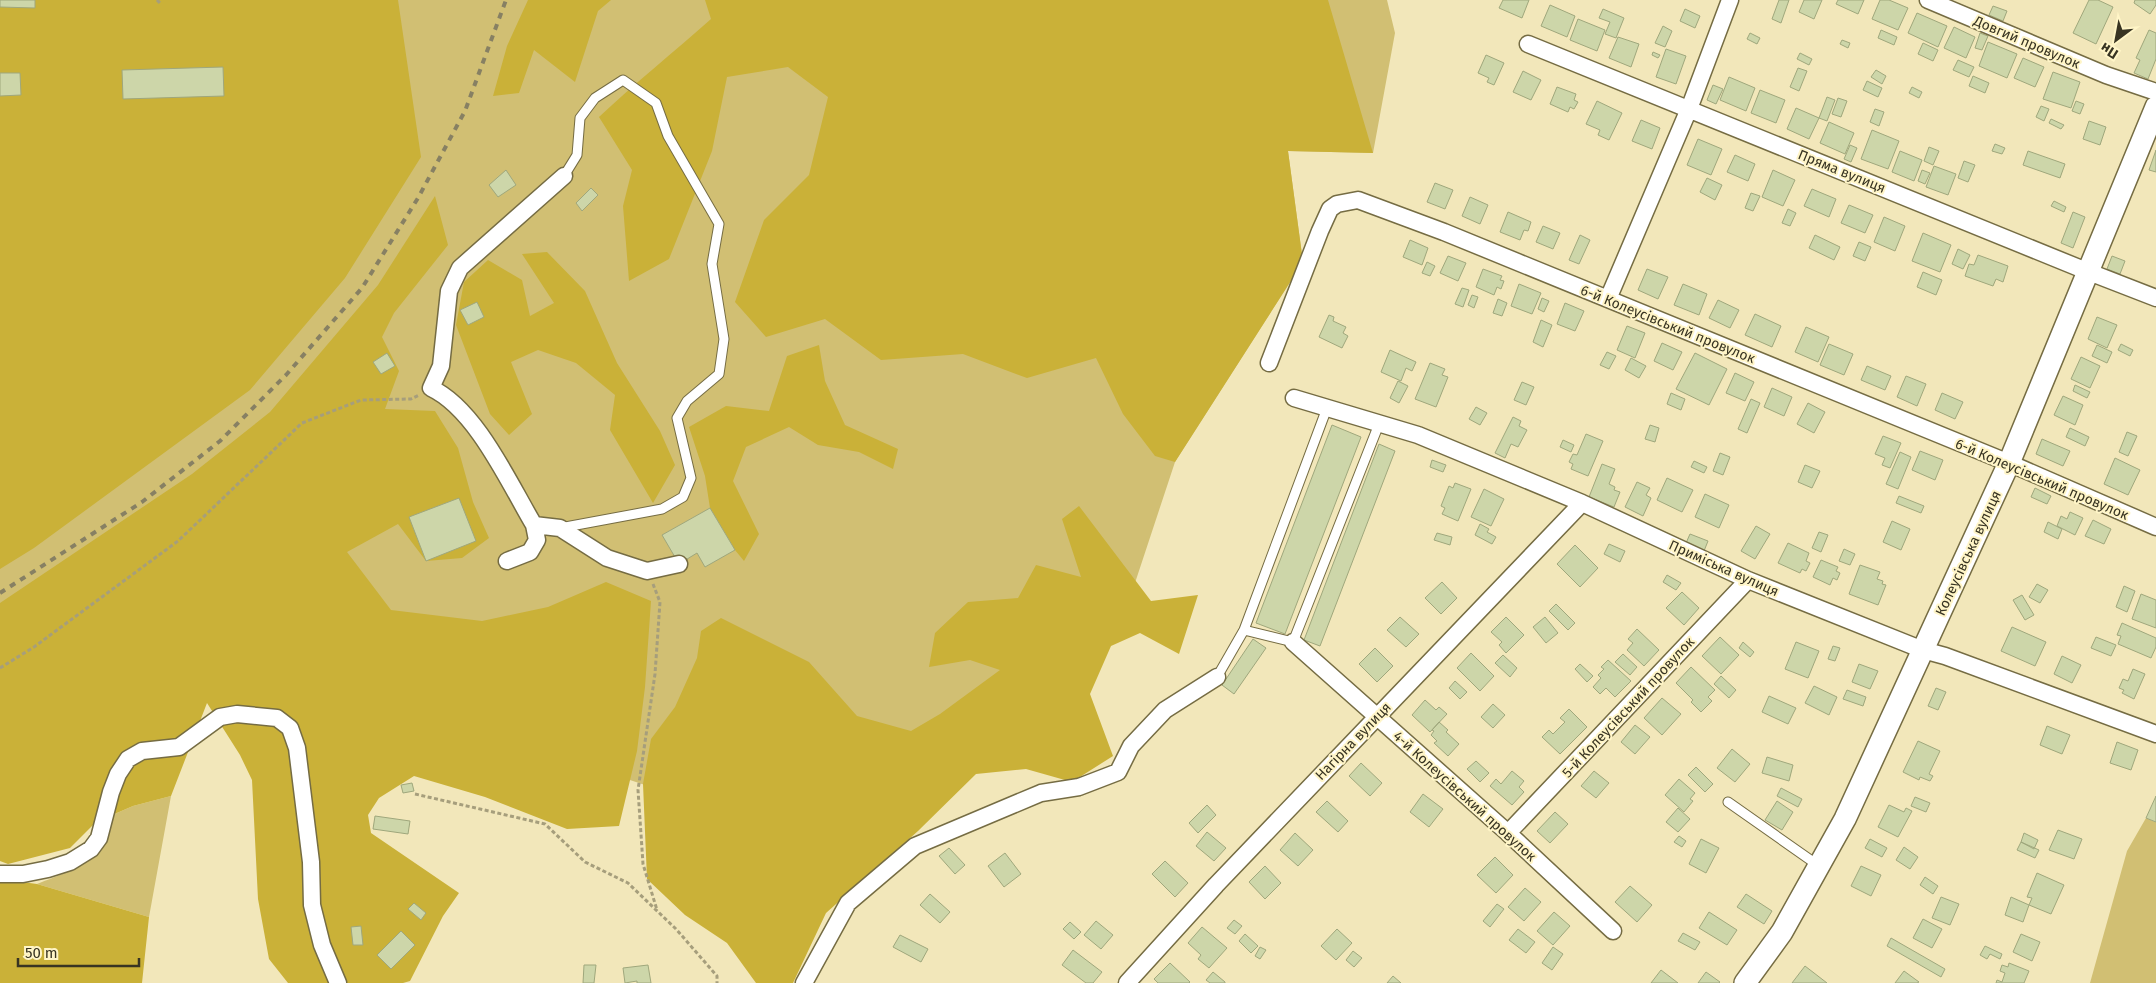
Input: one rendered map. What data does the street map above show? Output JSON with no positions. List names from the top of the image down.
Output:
{
  "streets": {
    "street": [
      "Довгий провулок",
      "Пряма вулиця",
      "6-й Колеусівський провулок",
      "Колеусівська вулиця",
      "Приміська вулиця",
      "5-й Колеусівський провулок",
      "Нагірна вулиця",
      "4-й Колеусівський провулок"
    ]
  },
  "crossings": [
    ["Пряма вулиця", "Колеусівська вулиця"],
    ["6-й Колеусівський провулок", "Колеусівська вулиця"],
    ["Колеусівська вулиця", "Приміська вулиця"],
    ["Приміська вулиця", "5-й Колеусівський провулок"],
    ["Приміська вулиця", "Нагірна вулиця"],
    ["5-й Колеусівський провулок", "4-й Колеусівський провулок"],
    ["Нагірна вулиця", "4-й Колеусівський провулок"]
  ],
  "scale_bar": "50 m",
  "north": "bottom left"
}
